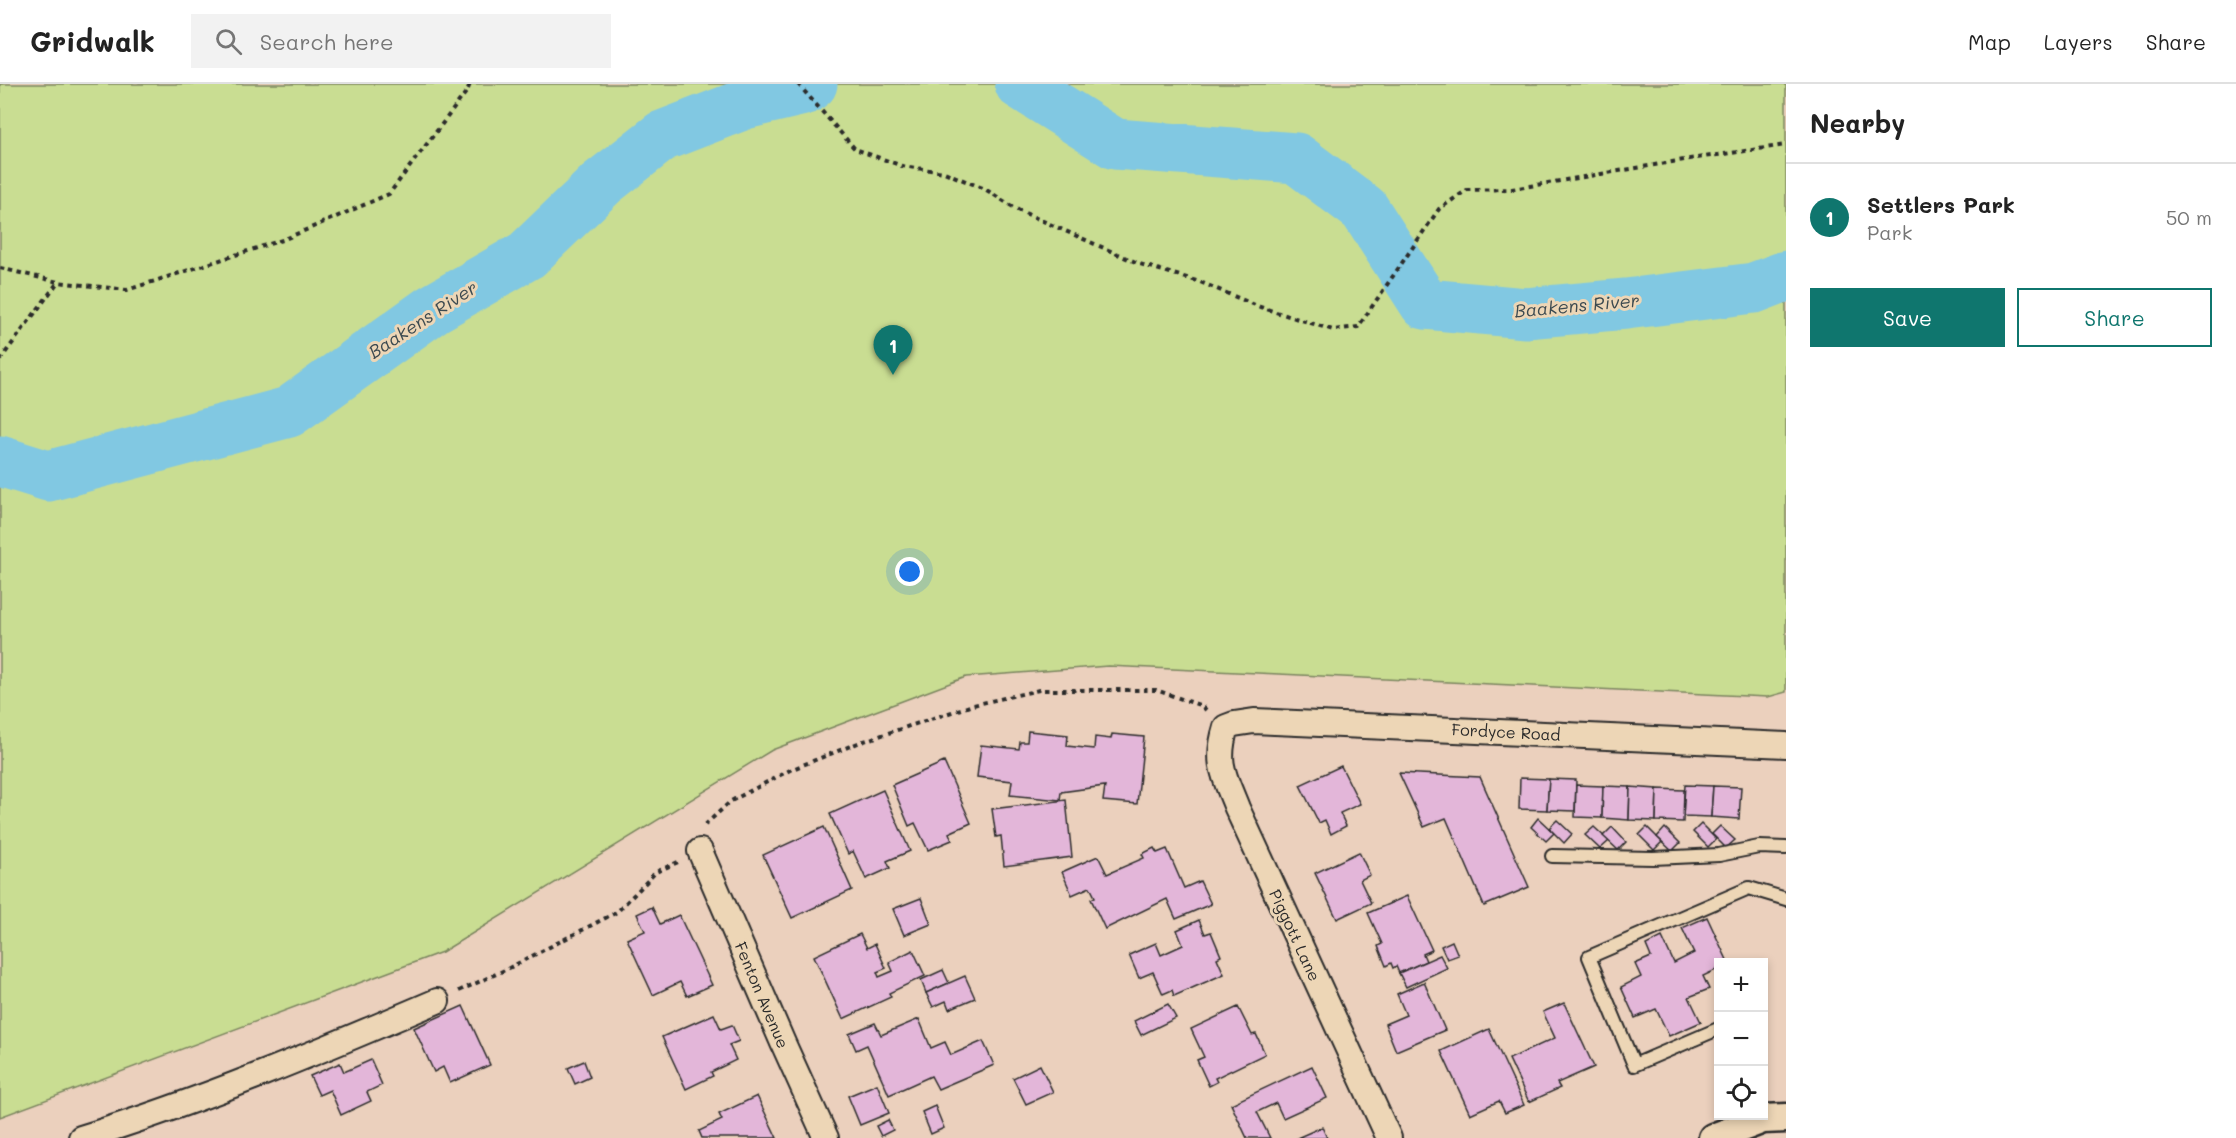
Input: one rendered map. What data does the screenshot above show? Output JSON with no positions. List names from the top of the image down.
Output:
{
  "streets": {
    "street": ["Fordyce Road", "Piggott Lane", "Fenton Avenue"]
  },
  "crossings": [
    ["Fordyce Road", "Piggott Lane"]
  ],
  "water": ["Baakens River"],
  "page": {
    "header": "Gridwalk",
    "search": "Search here",
    "nav": ["Map", "Layers", "Share"],
    "heading": "Nearby",
    "list": [
      {
        "mark": "1",
        "name": "Settlers Park",
        "note": "Park",
        "value": "50 m"
      }
    ],
    "buttons": ["Save", "Share"],
    "pins": "1",
    "map_buttons": ["+", "−"]
  }
}
